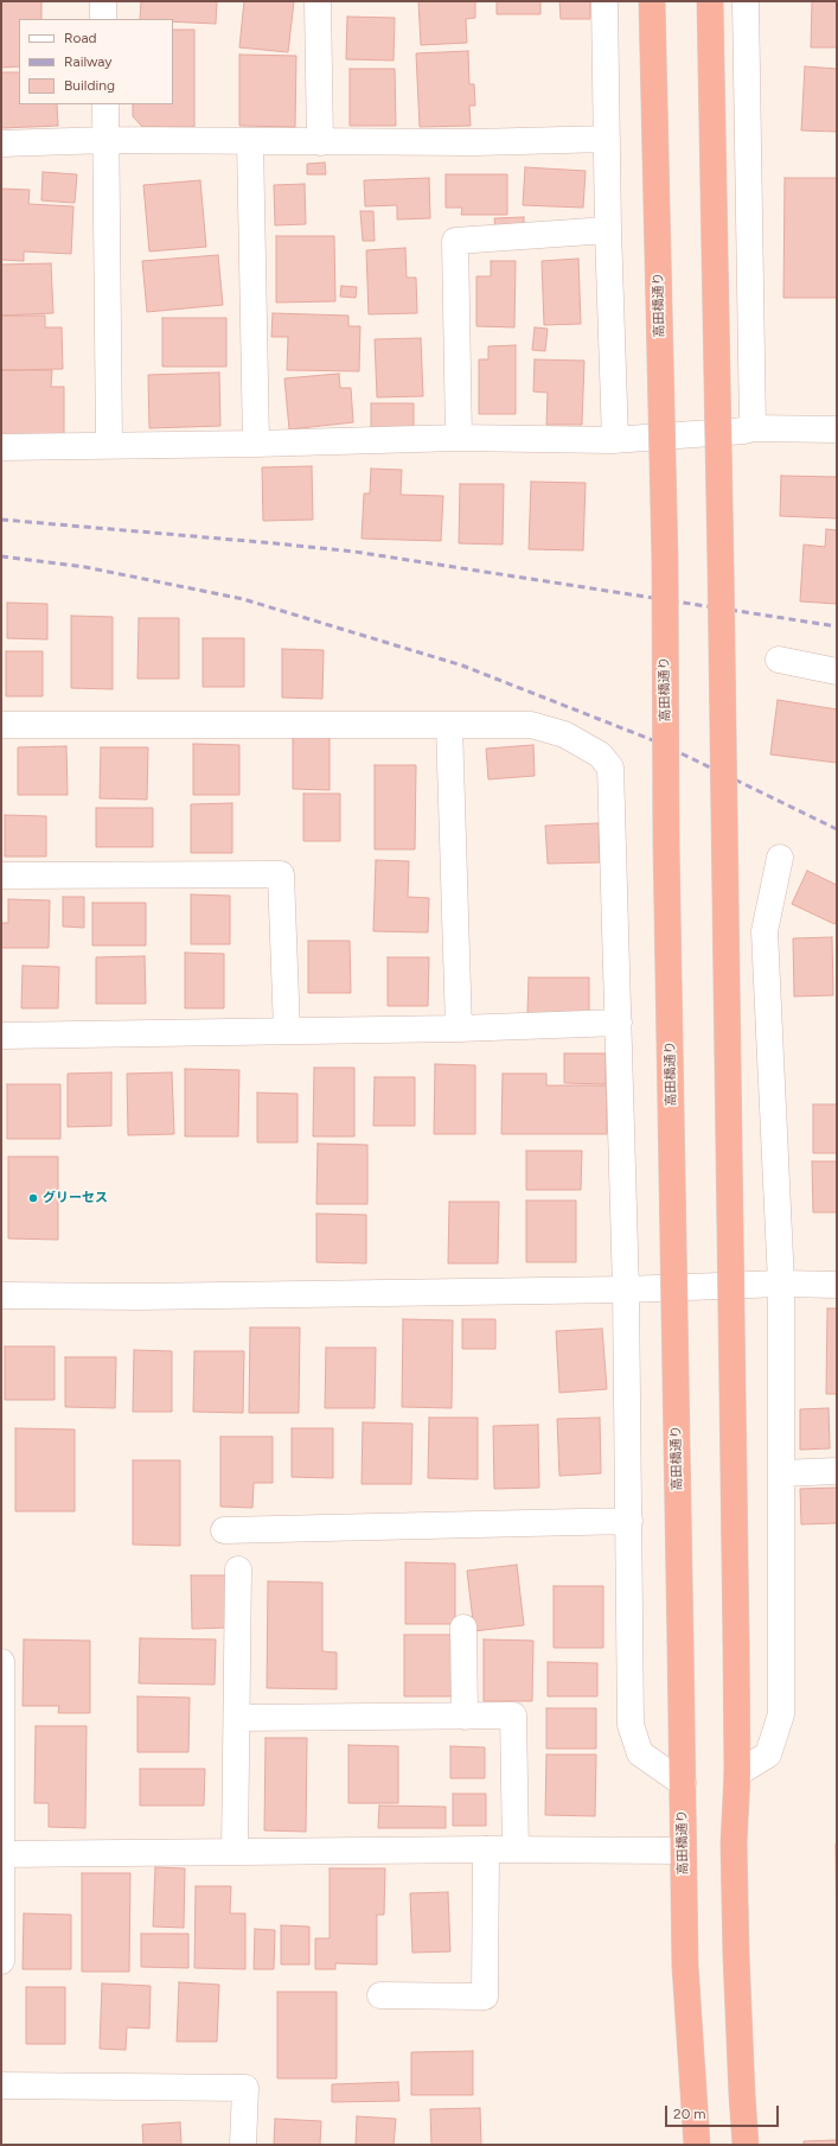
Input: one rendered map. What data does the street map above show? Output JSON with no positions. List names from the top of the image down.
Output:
{
  "streets": {
    "highway": ["高田橋通り"]
  },
  "places": ["グリーセス"],
  "legend": ["Road", "Railway", "Building"],
  "scale_bar": "20 m"
}
